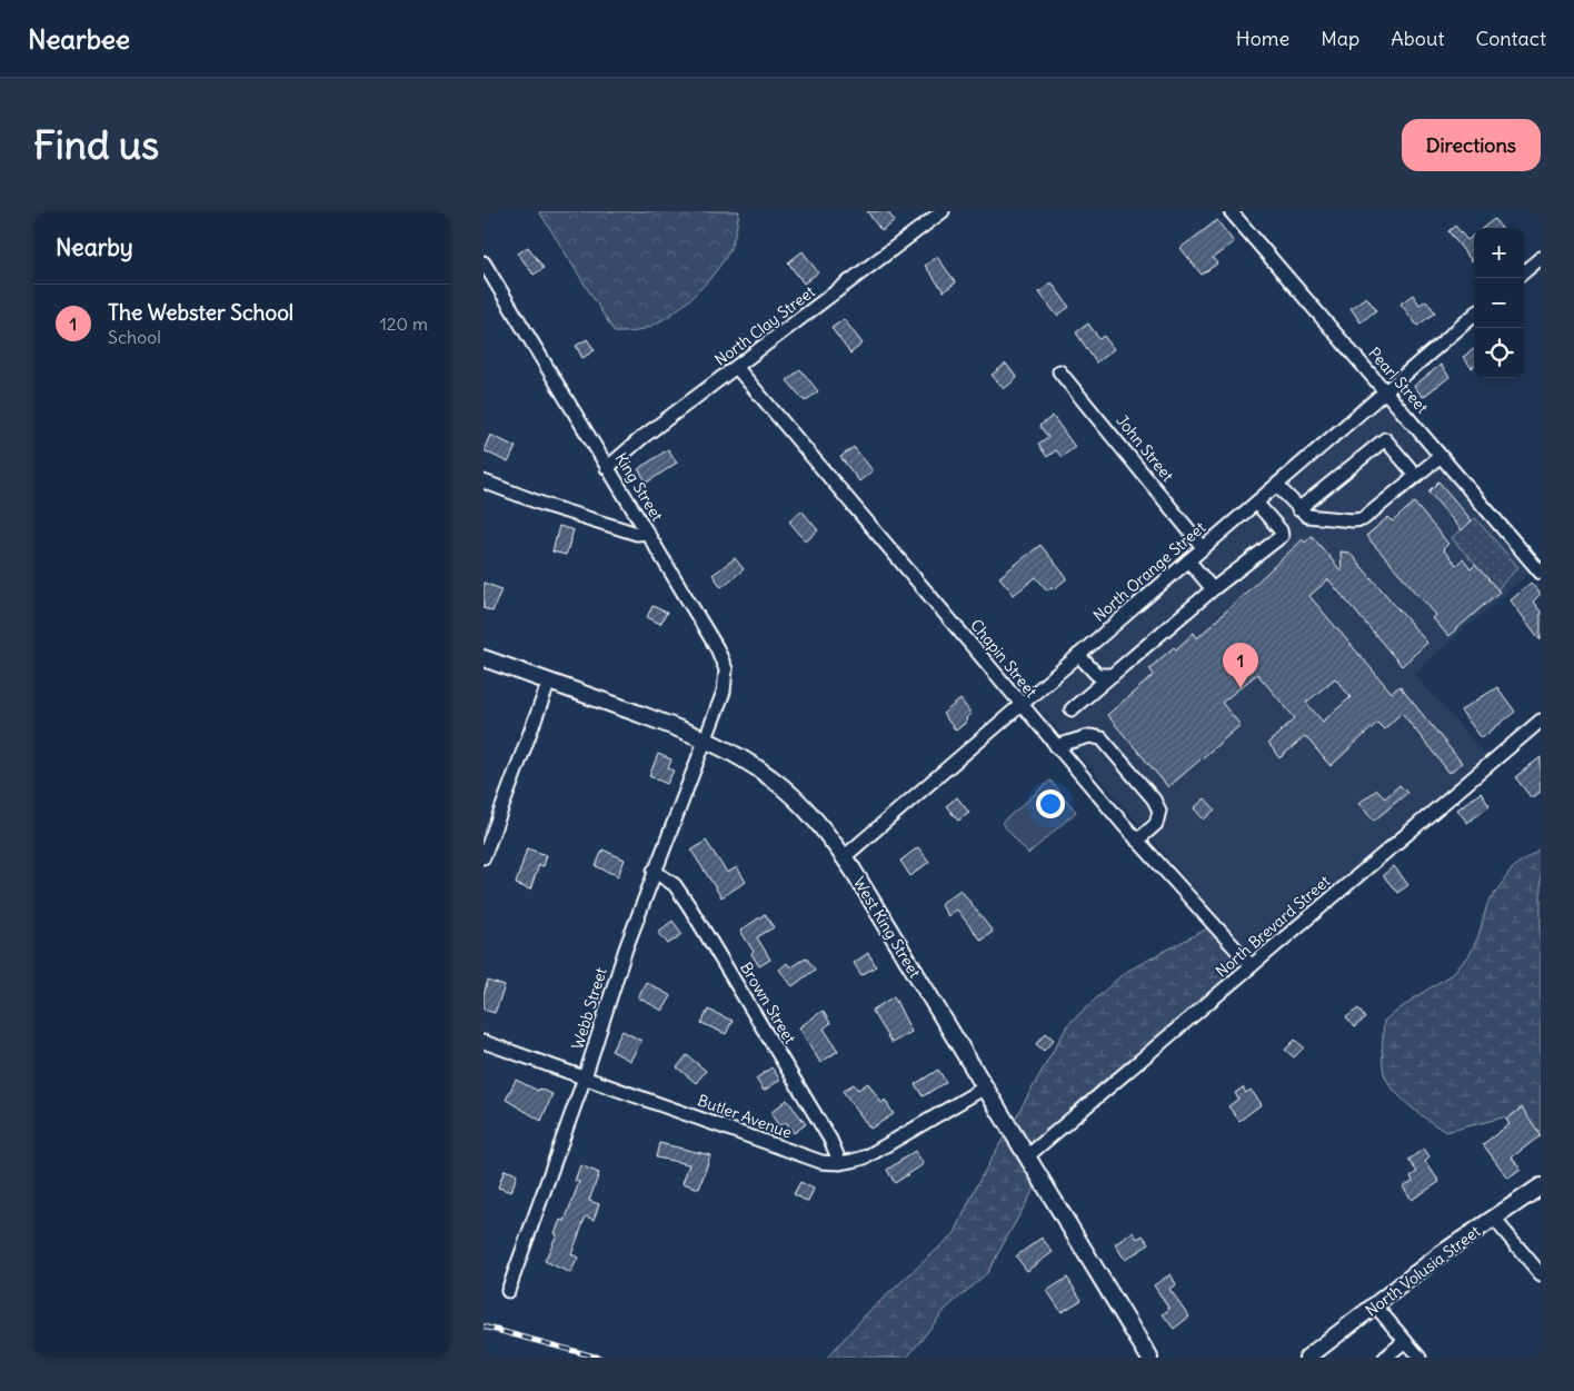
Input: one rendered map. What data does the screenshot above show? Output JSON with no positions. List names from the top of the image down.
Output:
{
  "streets": {
    "main road": ["West King Street", "North Volusia Street"],
    "street": [
      "North Clay Street",
      "Pearl Street",
      "John Street",
      "King Street",
      "North Orange Street",
      "Chapin Street",
      "North Brevard Street",
      "Brown Street",
      "Webb Street",
      "Butler Avenue"
    ]
  },
  "crossings": [
    ["North Clay Street", "King Street"],
    ["North Clay Street", "Chapin Street"],
    ["Pearl Street", "North Orange Street"],
    ["John Street", "North Orange Street"],
    ["King Street", "West King Street"],
    ["King Street", "Webb Street"],
    ["North Orange Street", "Chapin Street"],
    ["North Orange Street", "West King Street"],
    ["Chapin Street", "North Brevard Street"],
    ["North Brevard Street", "West King Street"],
    ["West King Street", "Webb Street"],
    ["West King Street", "Butler Avenue"],
    ["Brown Street", "Webb Street"],
    ["Brown Street", "Butler Avenue"],
    ["Webb Street", "Butler Avenue"]
  ],
  "page": {
    "header": "Nearbee",
    "nav": [
      "Home",
      "Map",
      "About",
      "Contact"
    ],
    "buttons": "Directions",
    "title": "Find us",
    "heading": "Nearby",
    "map_buttons": ["+", "−"],
    "list": [
      {
        "mark": "1",
        "name": "The Webster School",
        "note": "School",
        "value": "120 m"
      }
    ],
    "pins": "1"
  }
}
